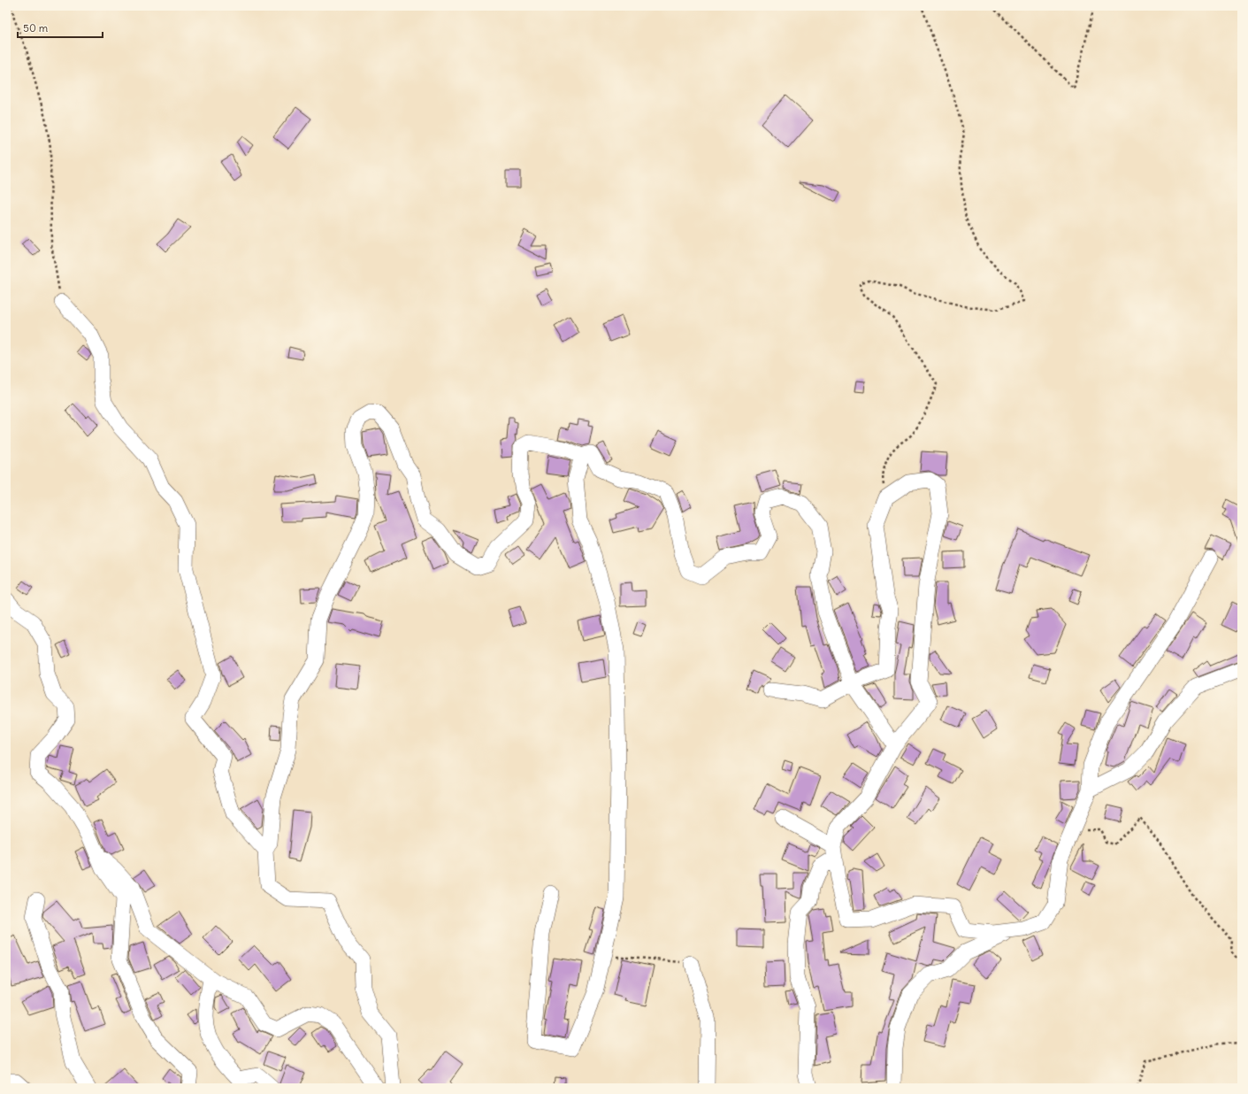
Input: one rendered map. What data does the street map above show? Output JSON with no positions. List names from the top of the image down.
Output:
{
  "scale_bar": "50 m"
}
